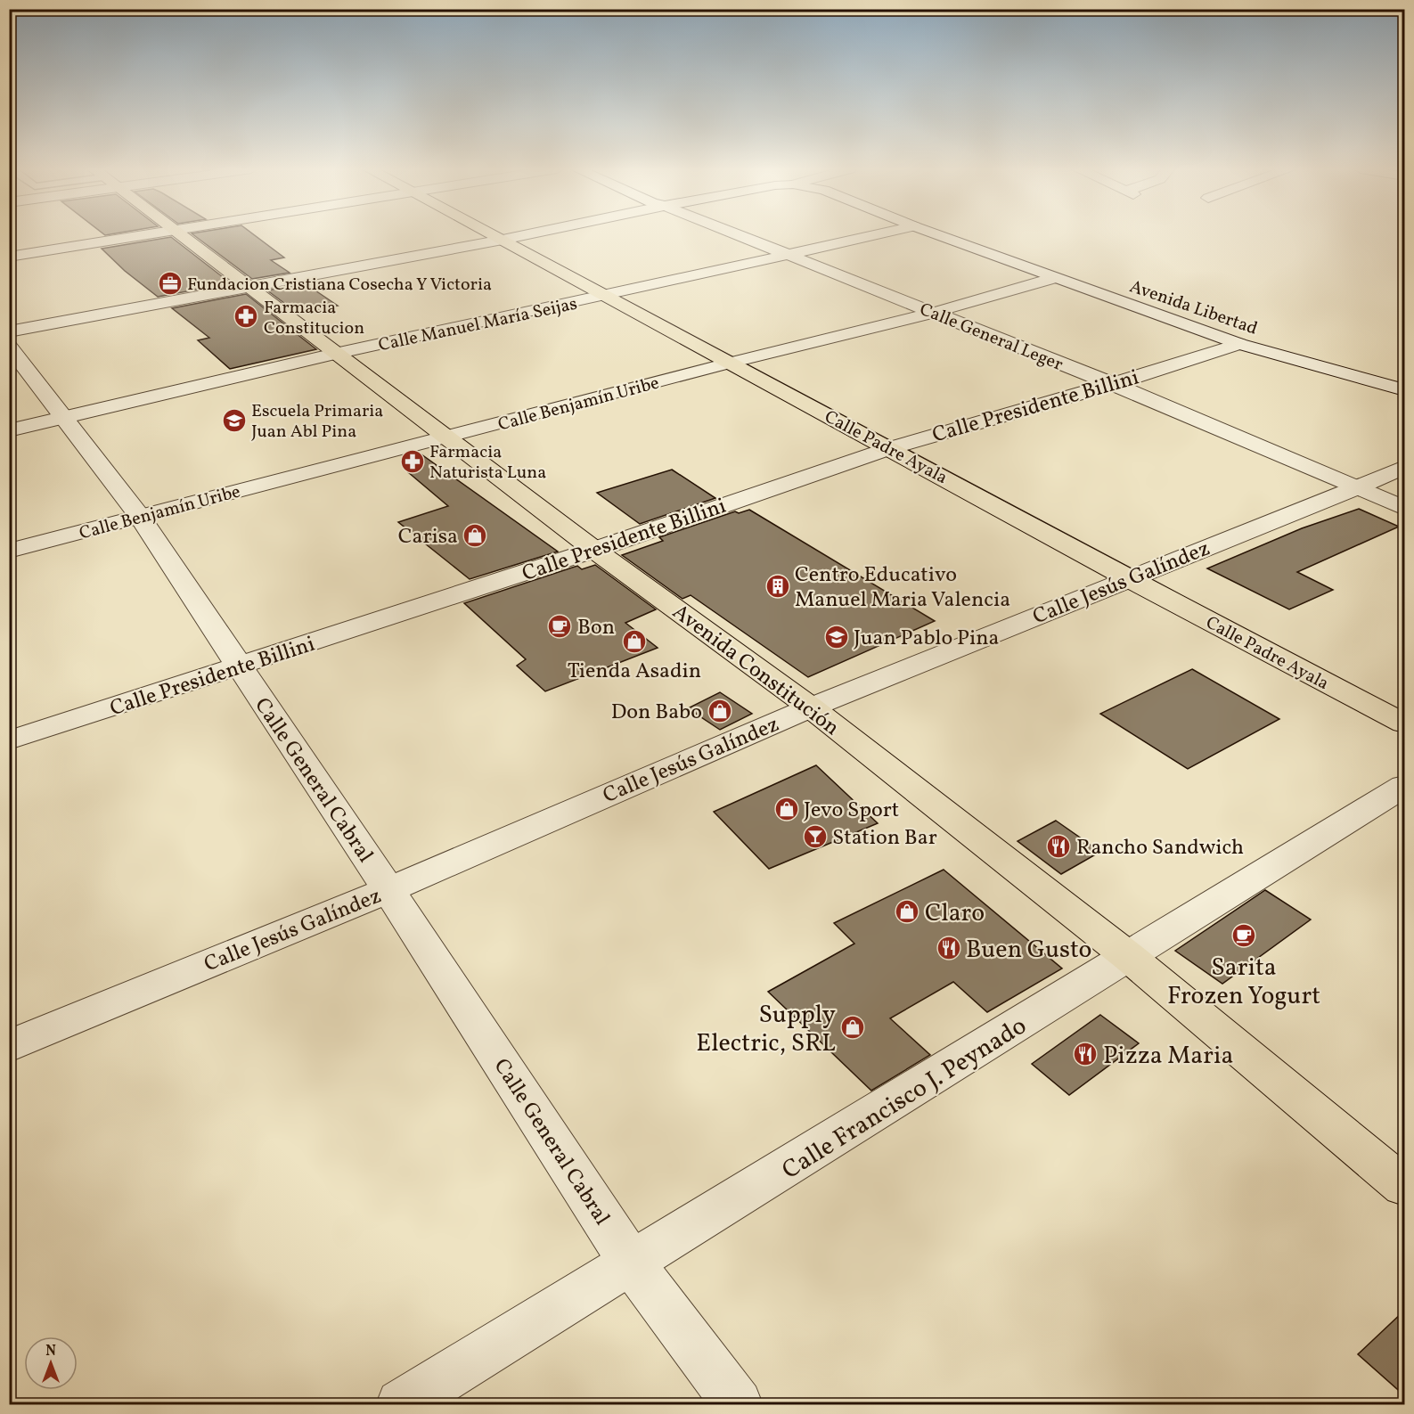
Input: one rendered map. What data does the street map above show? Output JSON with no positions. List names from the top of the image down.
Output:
{
  "streets": {
    "main road": ["Calle Padre Ayala", "Avenida Constitución"],
    "street": [
      "Avenida Libertad",
      "Calle Manuel María Seijas",
      "Calle General Leger",
      "Calle Benjamín Uribe",
      "Calle Presidente Billini",
      "Calle Jesús Galíndez",
      "Calle General Cabral",
      "Calle Francisco J. Peynado"
    ]
  },
  "crossings": [
    ["Avenida Libertad", "Calle Benjamín Uribe"],
    ["Avenida Libertad", "Calle Presidente Billini"],
    ["Calle Manuel María Seijas", "Calle General Leger"],
    ["Calle Manuel María Seijas", "Calle Padre Ayala"],
    ["Calle Manuel María Seijas", "Avenida Constitución"],
    ["Calle Manuel María Seijas", "Calle General Cabral"],
    ["Calle General Leger", "Calle Benjamín Uribe"],
    ["Calle General Leger", "Calle Presidente Billini"],
    ["Calle General Leger", "Calle Jesús Galíndez"],
    ["Calle Benjamín Uribe", "Calle Padre Ayala"],
    ["Calle Benjamín Uribe", "Avenida Constitución"],
    ["Calle Benjamín Uribe", "Calle General Cabral"],
    ["Calle Presidente Billini", "Calle Padre Ayala"],
    ["Calle Presidente Billini", "Avenida Constitución"],
    ["Calle Presidente Billini", "Calle General Cabral"],
    ["Calle Padre Ayala", "Calle Jesús Galíndez"],
    ["Calle Jesús Galíndez", "Avenida Constitución"],
    ["Calle Jesús Galíndez", "Calle General Cabral"],
    ["Avenida Constitución", "Calle Francisco J. Peynado"],
    ["Calle General Cabral", "Calle Francisco J. Peynado"]
  ],
  "places": {
    "office": ["Fundacion Cristiana Cosecha Y Victoria"],
    "pharmacy": ["Farmacia Constitucion", "Farmacia Naturista Luna"],
    "school or university": ["Escuela Primaria Juan Abl Pina", "Juan Pablo Pina"],
    "shop": [
      "Carisa",
      "Tienda Asadin",
      "Don Babo",
      "Jevo Sport",
      "Claro",
      "Supply Electric, SRL"
    ],
    "building": ["Centro Educativo Manuel Maria Valencia"],
    "cafe": ["Bon", "Sarita Frozen Yogurt"],
    "bar": ["Station Bar"],
    "restaurant": ["Rancho Sandwich", "Buen Gusto", "Pizza Maria"]
  },
  "north": "top"
}
